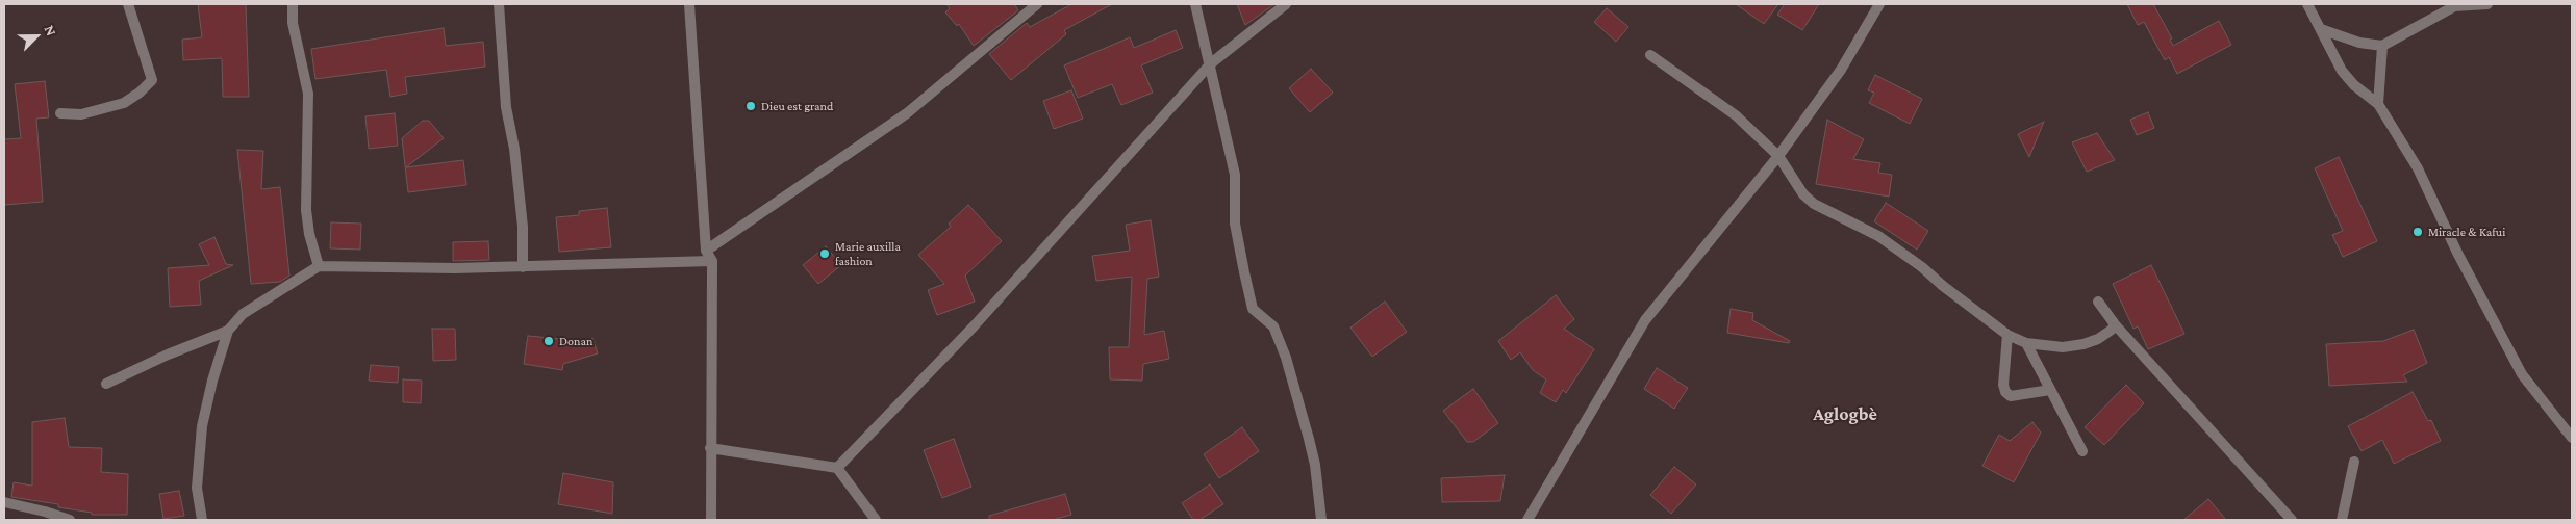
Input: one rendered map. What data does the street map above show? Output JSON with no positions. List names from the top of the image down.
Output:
{
  "districts": ["Aglogbè"],
  "places": [
    "Dieu est grand",
    "Miracle & Kafui",
    "Marie auxilla fashion",
    "Donan"
  ],
  "north": "top right"
}
